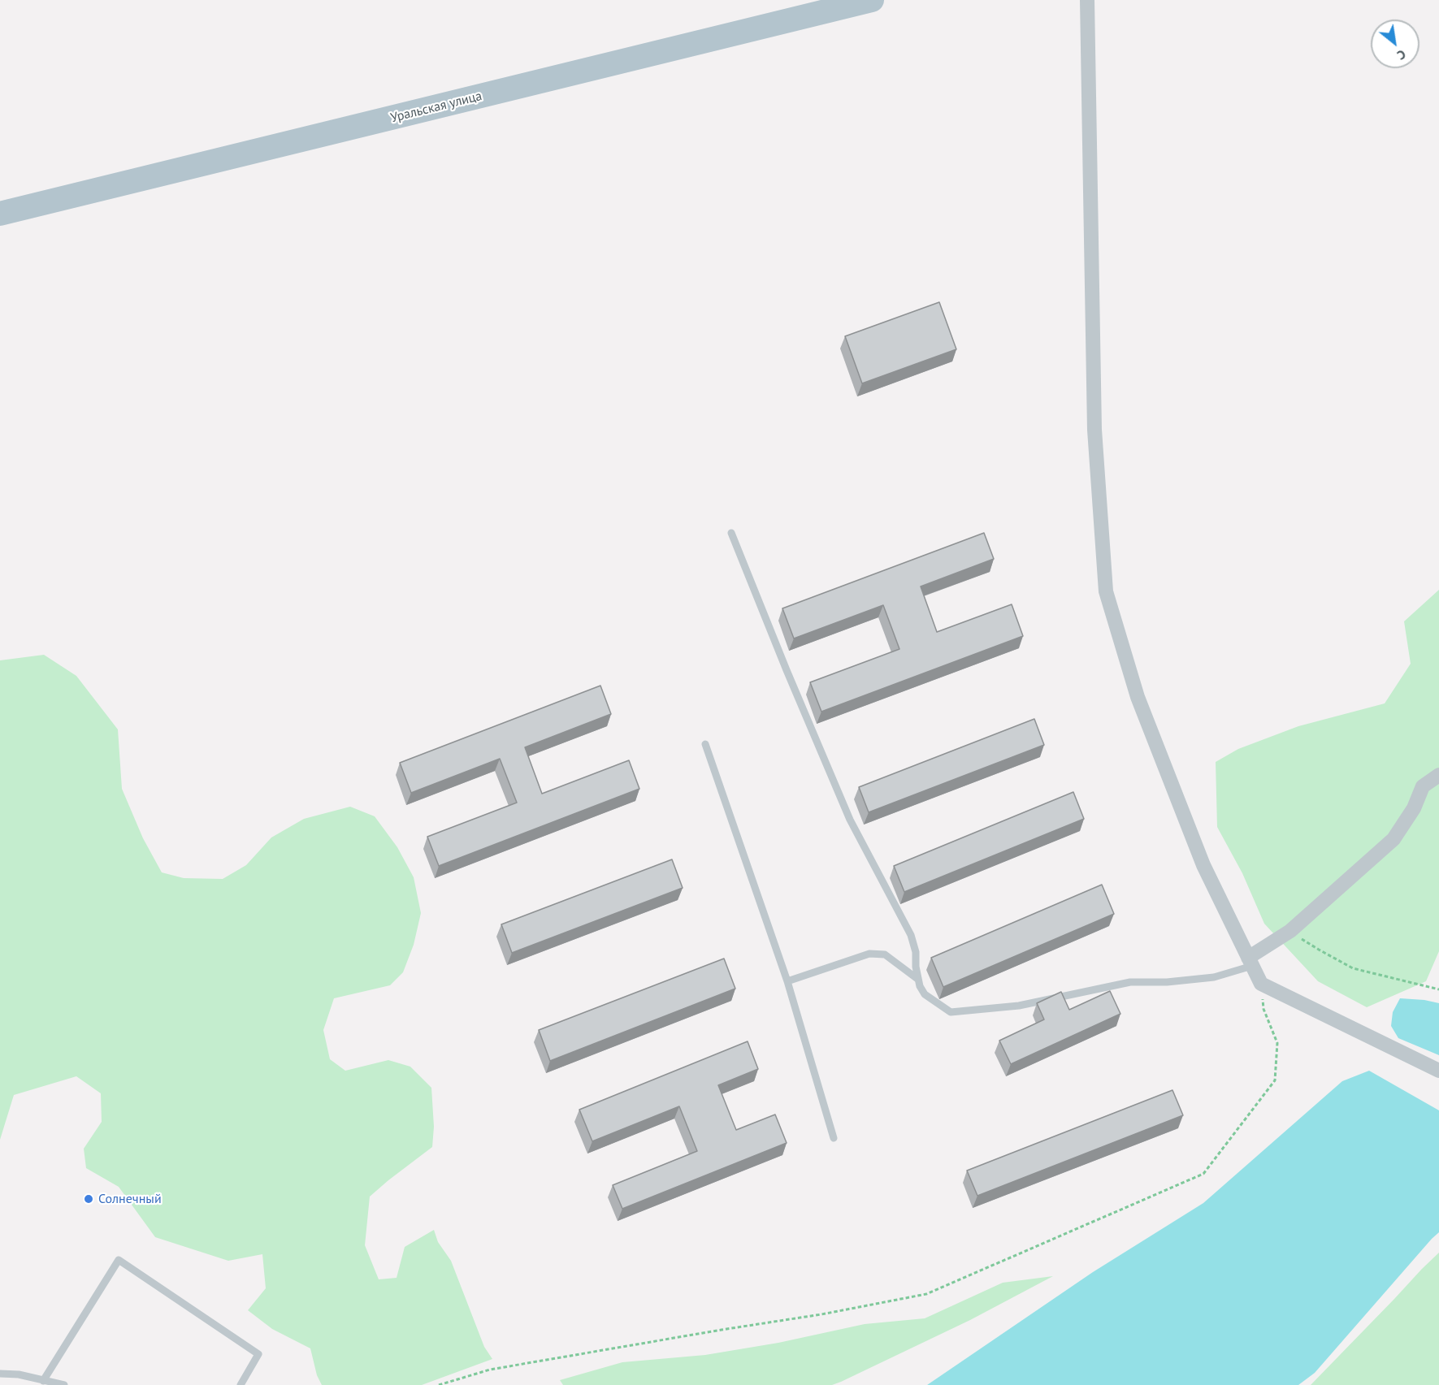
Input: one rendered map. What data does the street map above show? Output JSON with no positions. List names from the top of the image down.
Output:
{
  "streets": {
    "main road": ["Уральская улица"]
  },
  "places": ["Солнечный"],
  "north": "bottom right"
}
